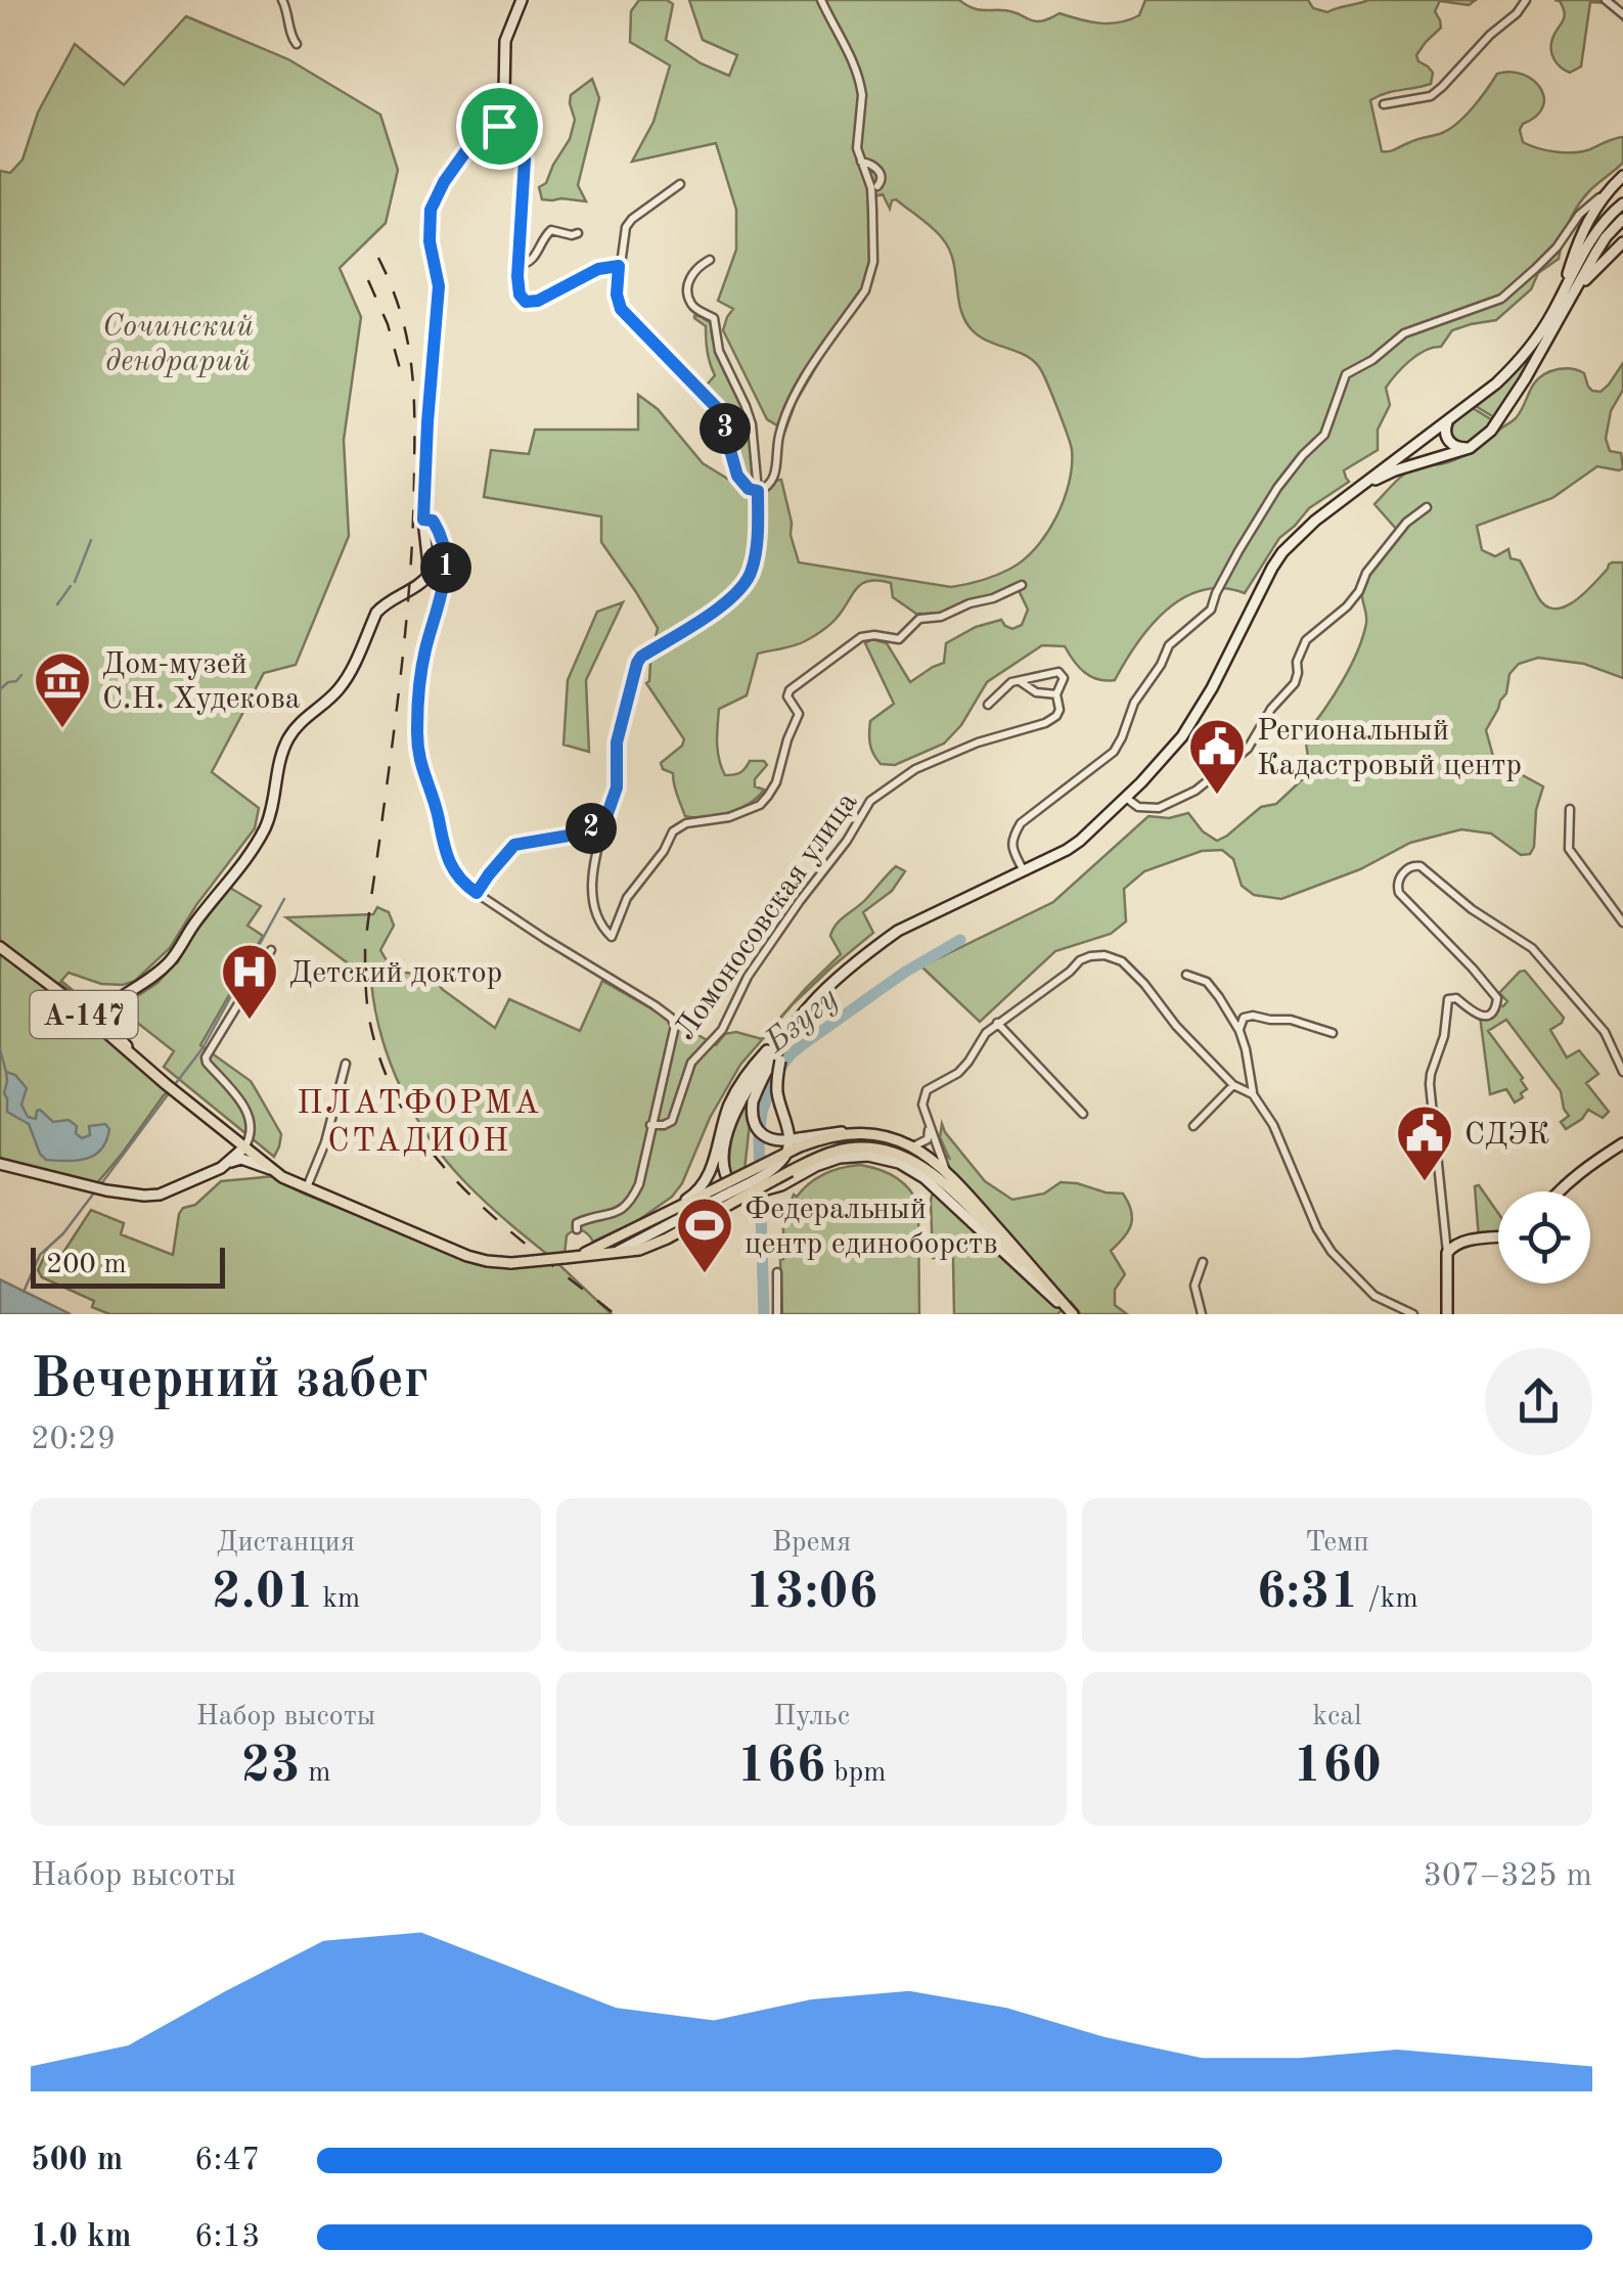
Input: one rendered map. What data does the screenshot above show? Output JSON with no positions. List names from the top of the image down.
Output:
{
  "streets": {
    "main road": ["А-147"],
    "street": ["Ломоносовская улица"]
  },
  "districts": ["ПЛАТФОРМА СТАДИОН"],
  "water": ["Бзугу"],
  "parks": ["Сочинский дендрарий"],
  "places": {
    "museum": ["Дом-музей С.Н. Худекова"],
    "public building": ["Региональный Кадастровый центр", "СДЭК"],
    "hospital": ["Детский доктор"],
    "sports": ["Федеральный центр единоборств"]
  },
  "scale_bar": "200 m",
  "page": {
    "pins": ["3", "1", "2"],
    "scale": "200 m",
    "heading": ["Вечерний забег", "20:29"],
    "stats": [
      ["Дистанция", "2.01 km"],
      ["Время", "13:06"],
      ["Темп", "6:31 /km"],
      ["Набор высоты", "23 m"],
      ["Пульс", "166 bpm"],
      ["kcal", "160"]
    ],
    "chart": ["Набор высоты", "307–325 m"],
    "list": [
      {
        "name": "500 m",
        "note": "6:47"
      },
      {
        "name": "1.0 km",
        "note": "6:13"
      }
    ]
  }
}
